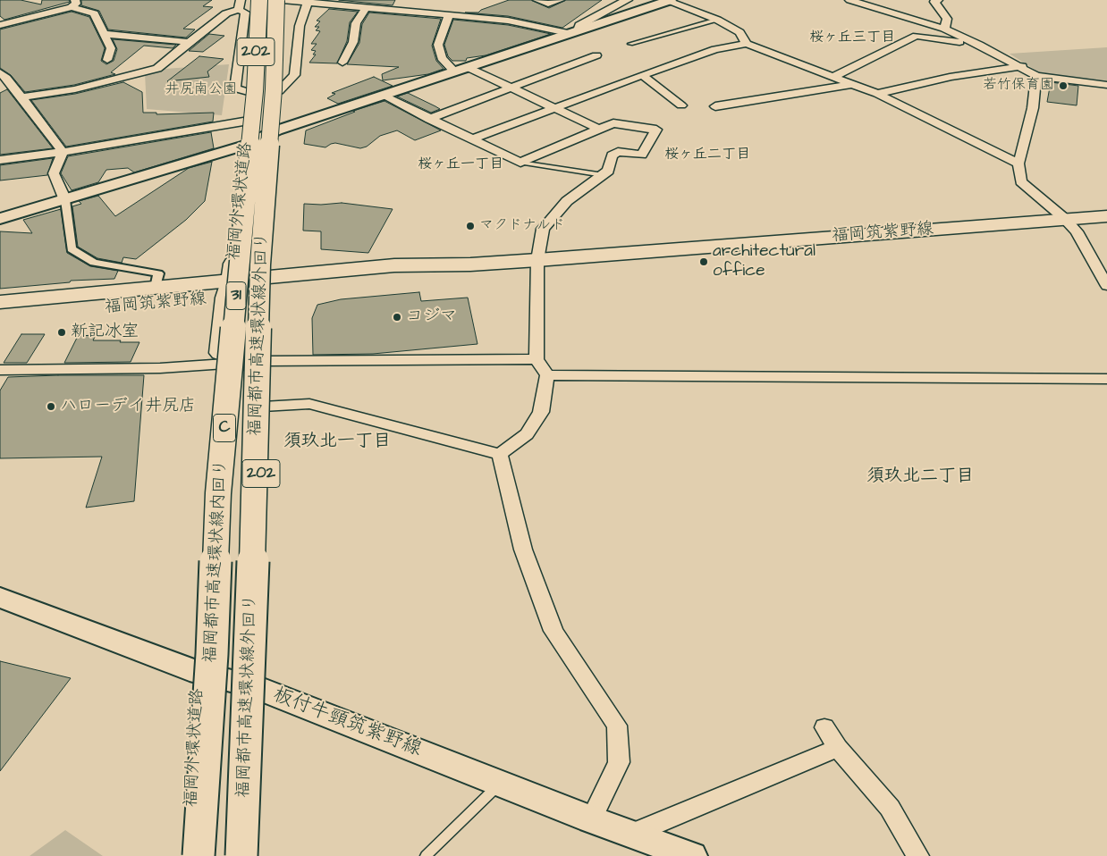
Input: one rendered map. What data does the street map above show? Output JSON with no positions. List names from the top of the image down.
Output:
{
  "streets": {
    "main road": [
      "202",
      "福岡外環状道路",
      "福岡筑紫野線",
      "31",
      "福岡都市高速環状線外回り",
      "C",
      "福岡都市高速環状線内回り",
      "板付牛頸筑紫野線"
    ]
  },
  "crossings": [
    ["福岡外環状道路", "福岡筑紫野線"],
    ["福岡外環状道路", "福岡都市高速環状線内回り"],
    ["福岡外環状道路", "板付牛頸筑紫野線"]
  ],
  "districts": [
    "桜ヶ丘三丁目",
    "桜ヶ丘二丁目",
    "桜ヶ丘一丁目",
    "須玖北一丁目",
    "須玖北二丁目"
  ],
  "parks": ["井尻南公園"],
  "places": [
    "若竹保育園",
    "マクドナルド",
    "architectural office",
    "コジマ",
    "新記冰室",
    "ハローデイ井尻店"
  ]
}
